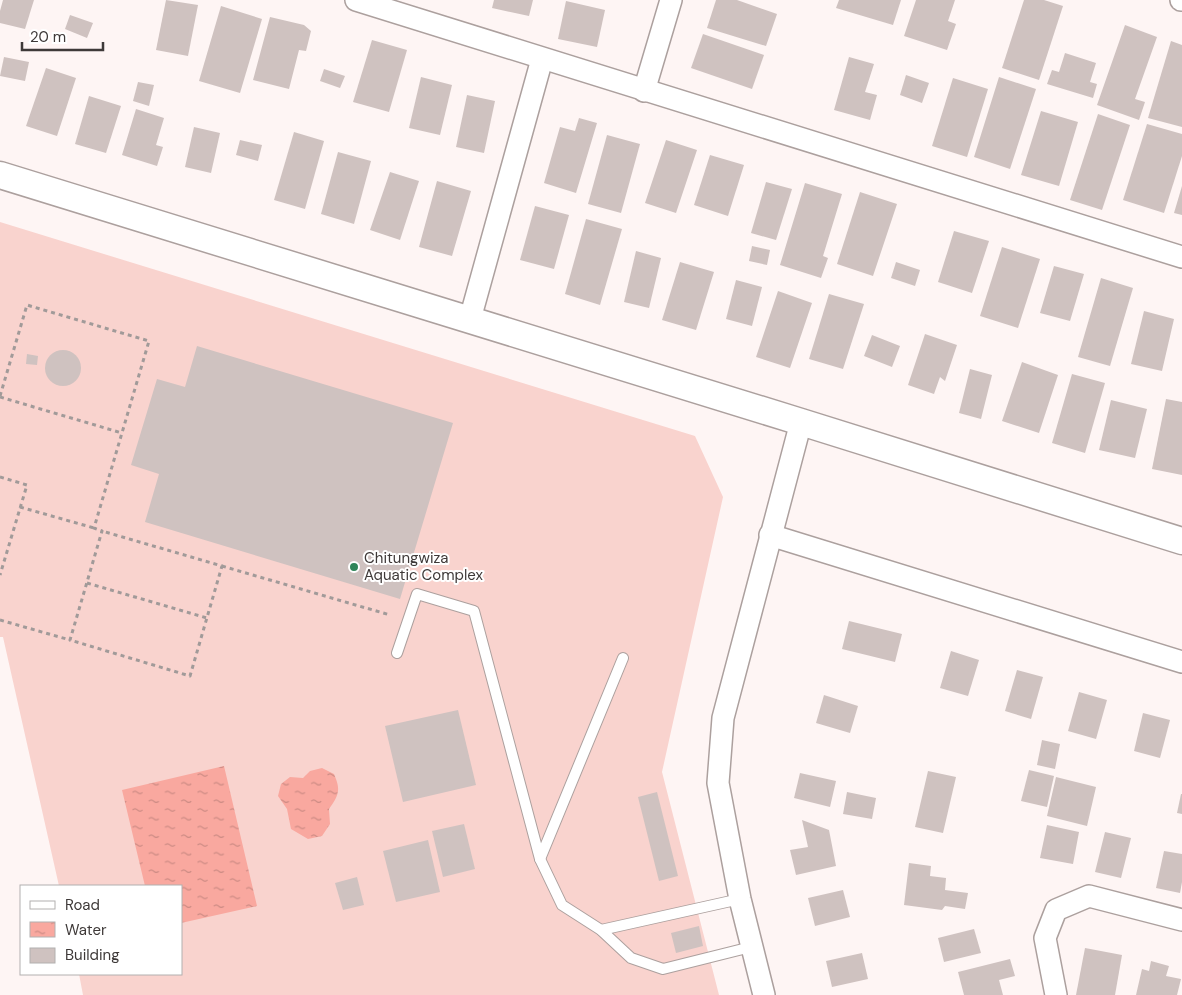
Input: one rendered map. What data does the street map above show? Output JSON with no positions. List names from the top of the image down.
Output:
{
  "places": ["Chitungwiza Aquatic Complex"],
  "legend": ["Road", "Water", "Building"],
  "scale_bar": "20 m"
}
